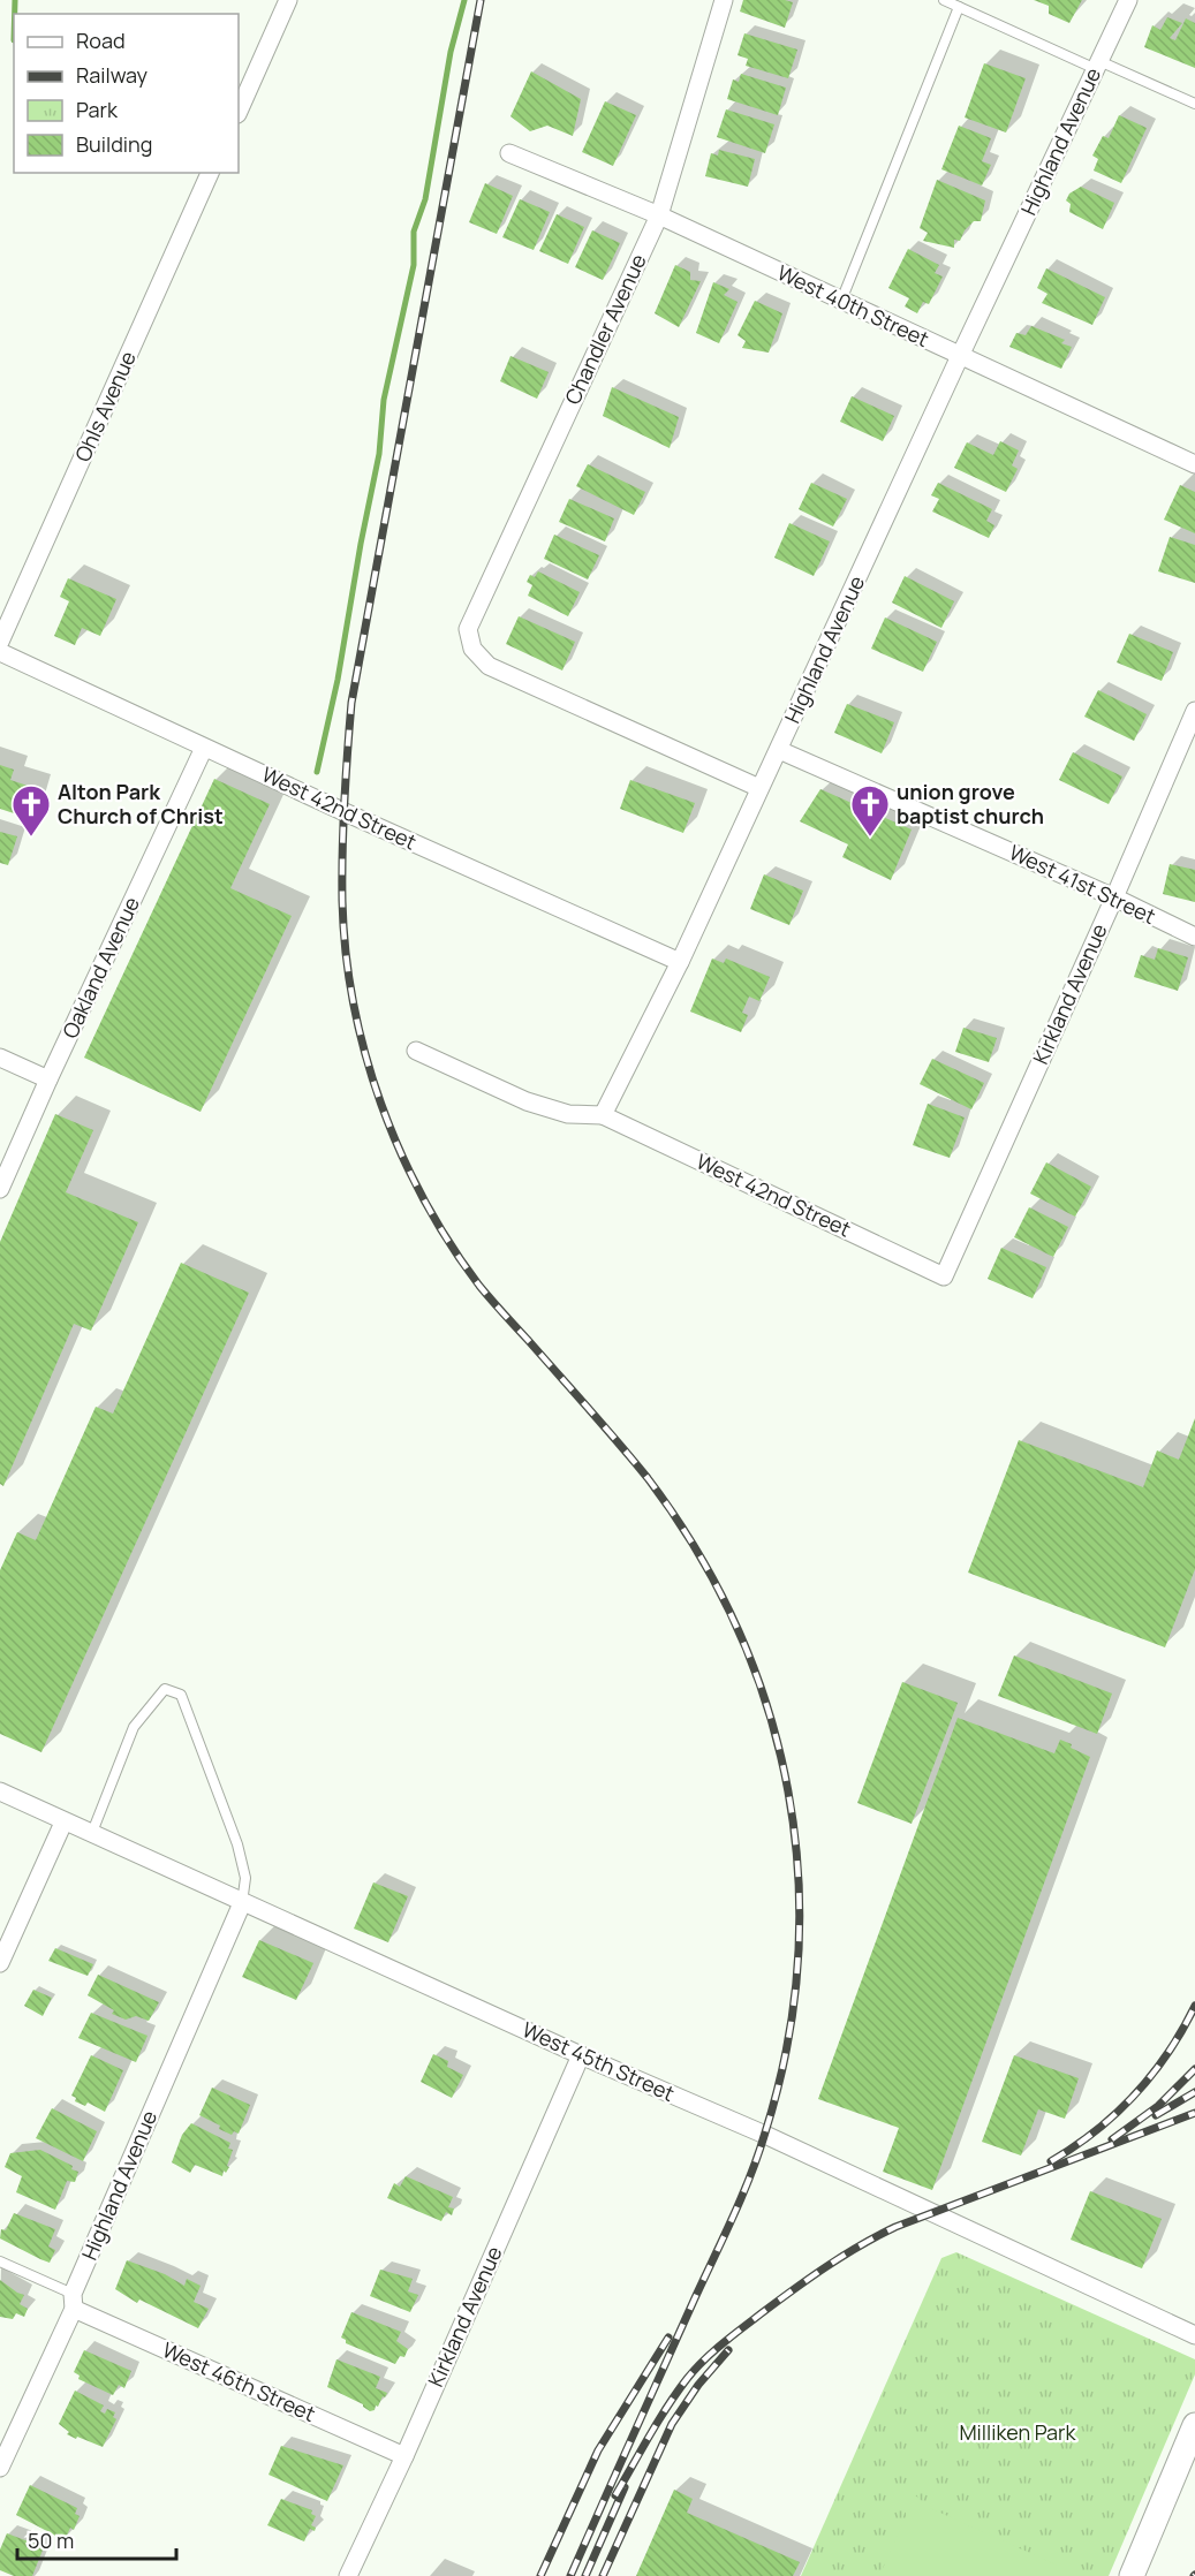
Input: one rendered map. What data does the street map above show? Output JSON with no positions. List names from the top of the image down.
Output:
{
  "streets": {
    "street": [
      "Highland Avenue",
      "West 40th Street",
      "Chandler Avenue",
      "Ohls Avenue",
      "West 42nd Street",
      "West 41st Street",
      "Oakland Avenue",
      "Kirkland Avenue",
      "West 45th Street",
      "West 46th Street"
    ]
  },
  "crossings": [
    ["Highland Avenue", "West 40th Street"],
    ["Highland Avenue", "Chandler Avenue"],
    ["Highland Avenue", "West 42nd Street"],
    ["Highland Avenue", "West 41st Street"],
    ["Highland Avenue", "West 45th Street"],
    ["Highland Avenue", "West 46th Street"],
    ["West 40th Street", "Chandler Avenue"],
    ["West 42nd Street", "Oakland Avenue"],
    ["West 42nd Street", "Kirkland Avenue"],
    ["West 41st Street", "Kirkland Avenue"],
    ["Kirkland Avenue", "West 45th Street"],
    ["Kirkland Avenue", "West 46th Street"]
  ],
  "parks": ["Milliken Park"],
  "places": {
    "church": ["Alton Park Church of Christ", "union grove baptist church"]
  },
  "legend": [
    "Road",
    "Railway",
    "Park",
    "Building"
  ],
  "scale_bar": "50 m"
}
